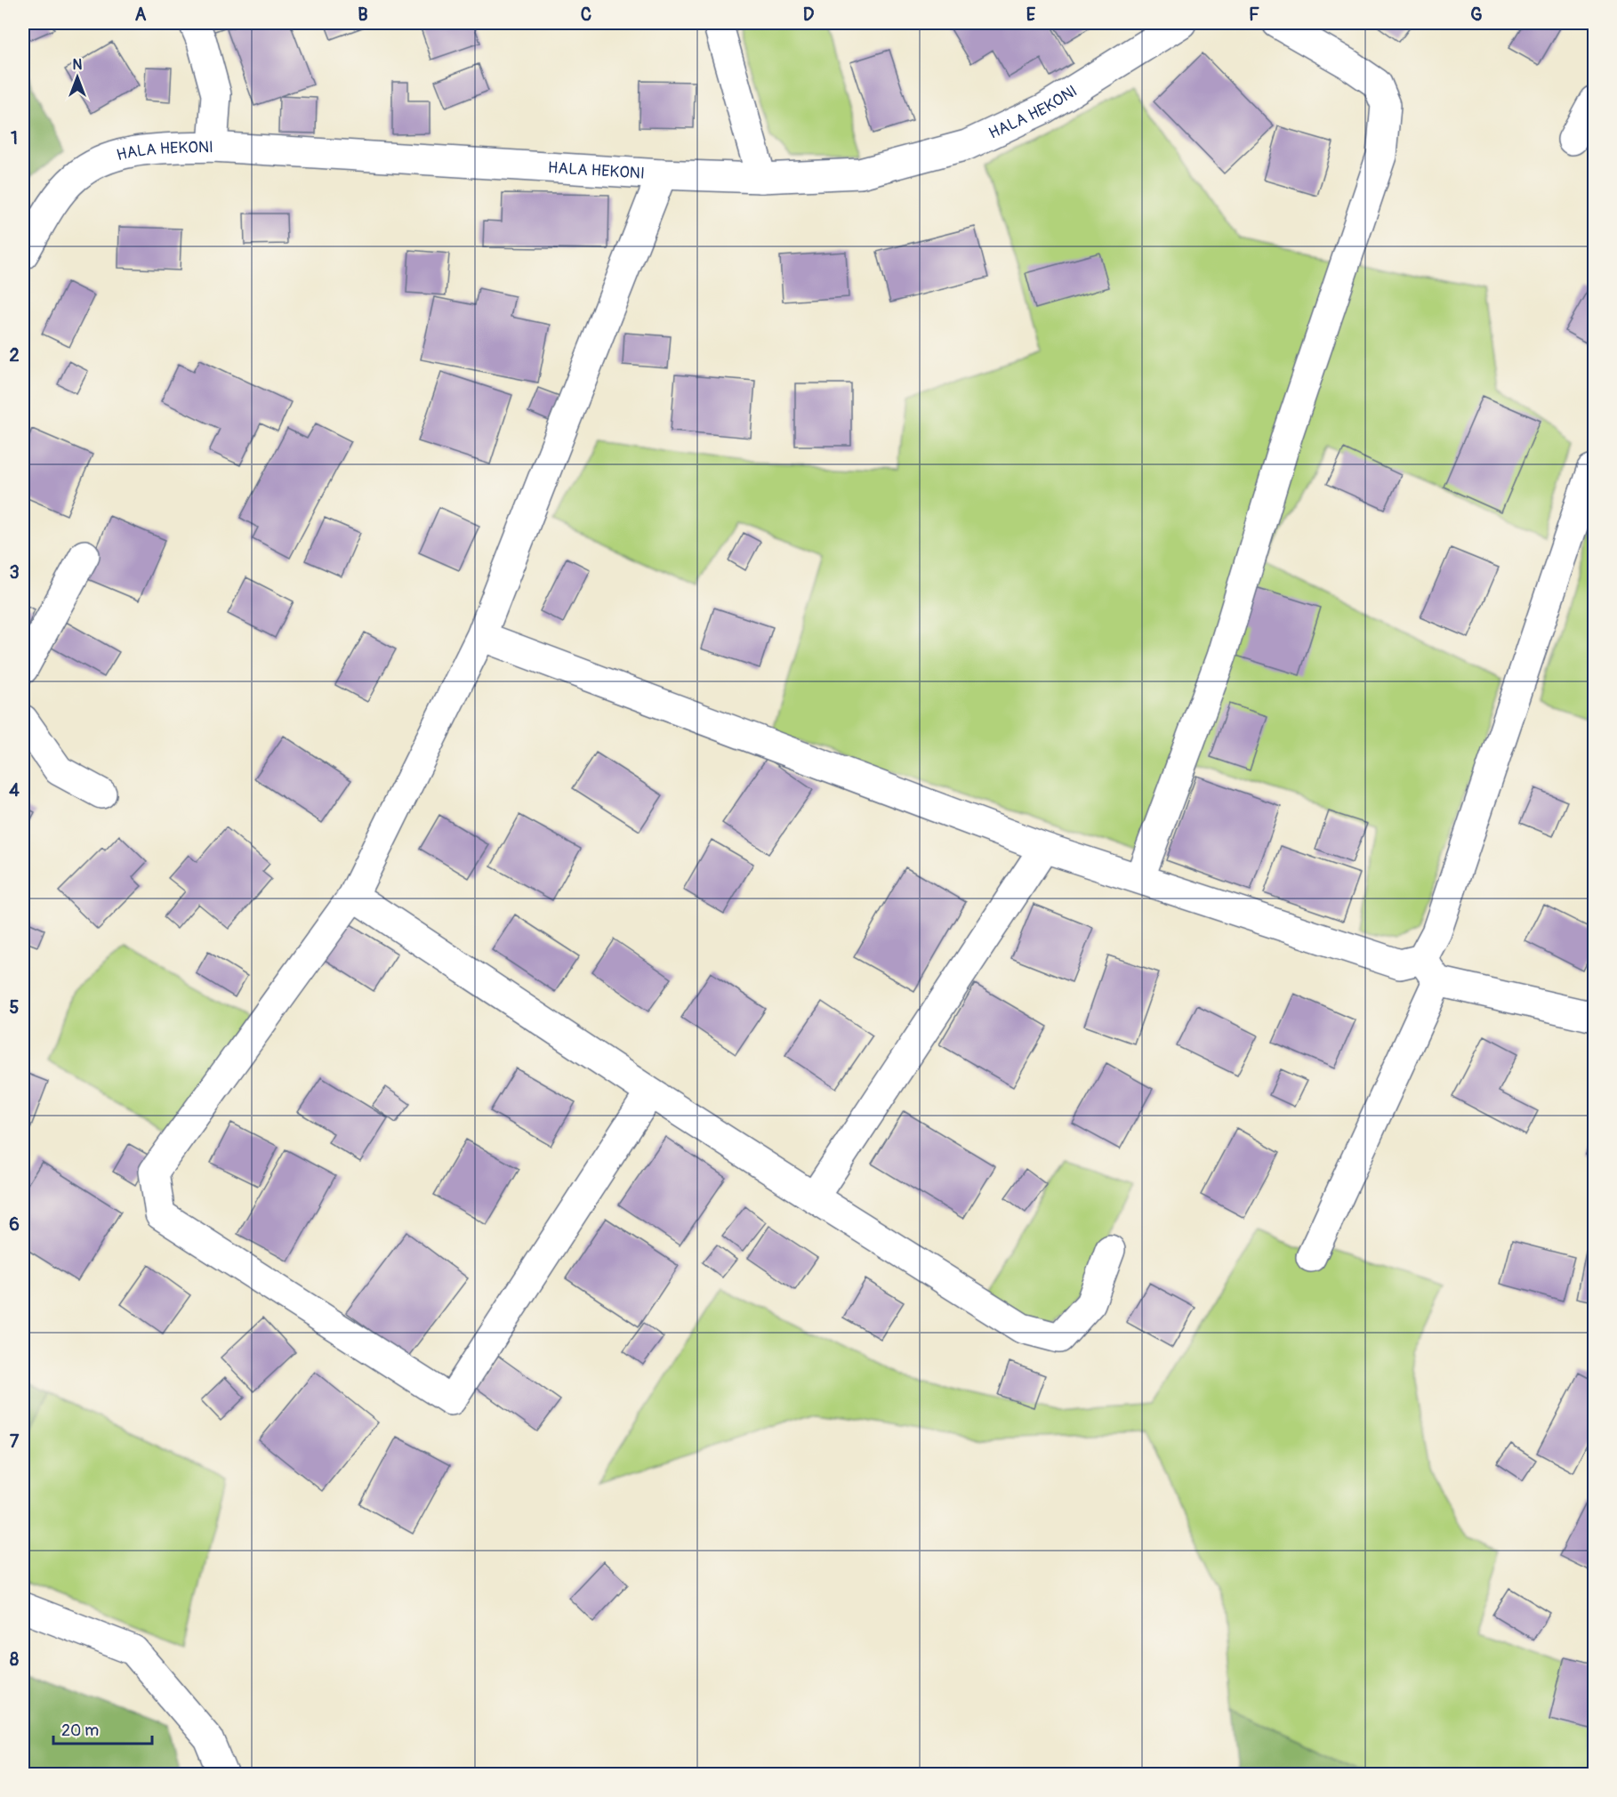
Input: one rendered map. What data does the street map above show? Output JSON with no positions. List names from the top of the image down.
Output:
{
  "streets": {
    "street": ["HALA HEKONI"]
  },
  "scale_bar": "20 m",
  "north": "top",
  "grid": {
    "columns": [
      "A",
      "B",
      "C",
      "D",
      "E",
      "F",
      "G"
    ],
    "rows": [
      "1",
      "2",
      "3",
      "4",
      "5",
      "6",
      "7",
      "8"
    ]
  }
}
